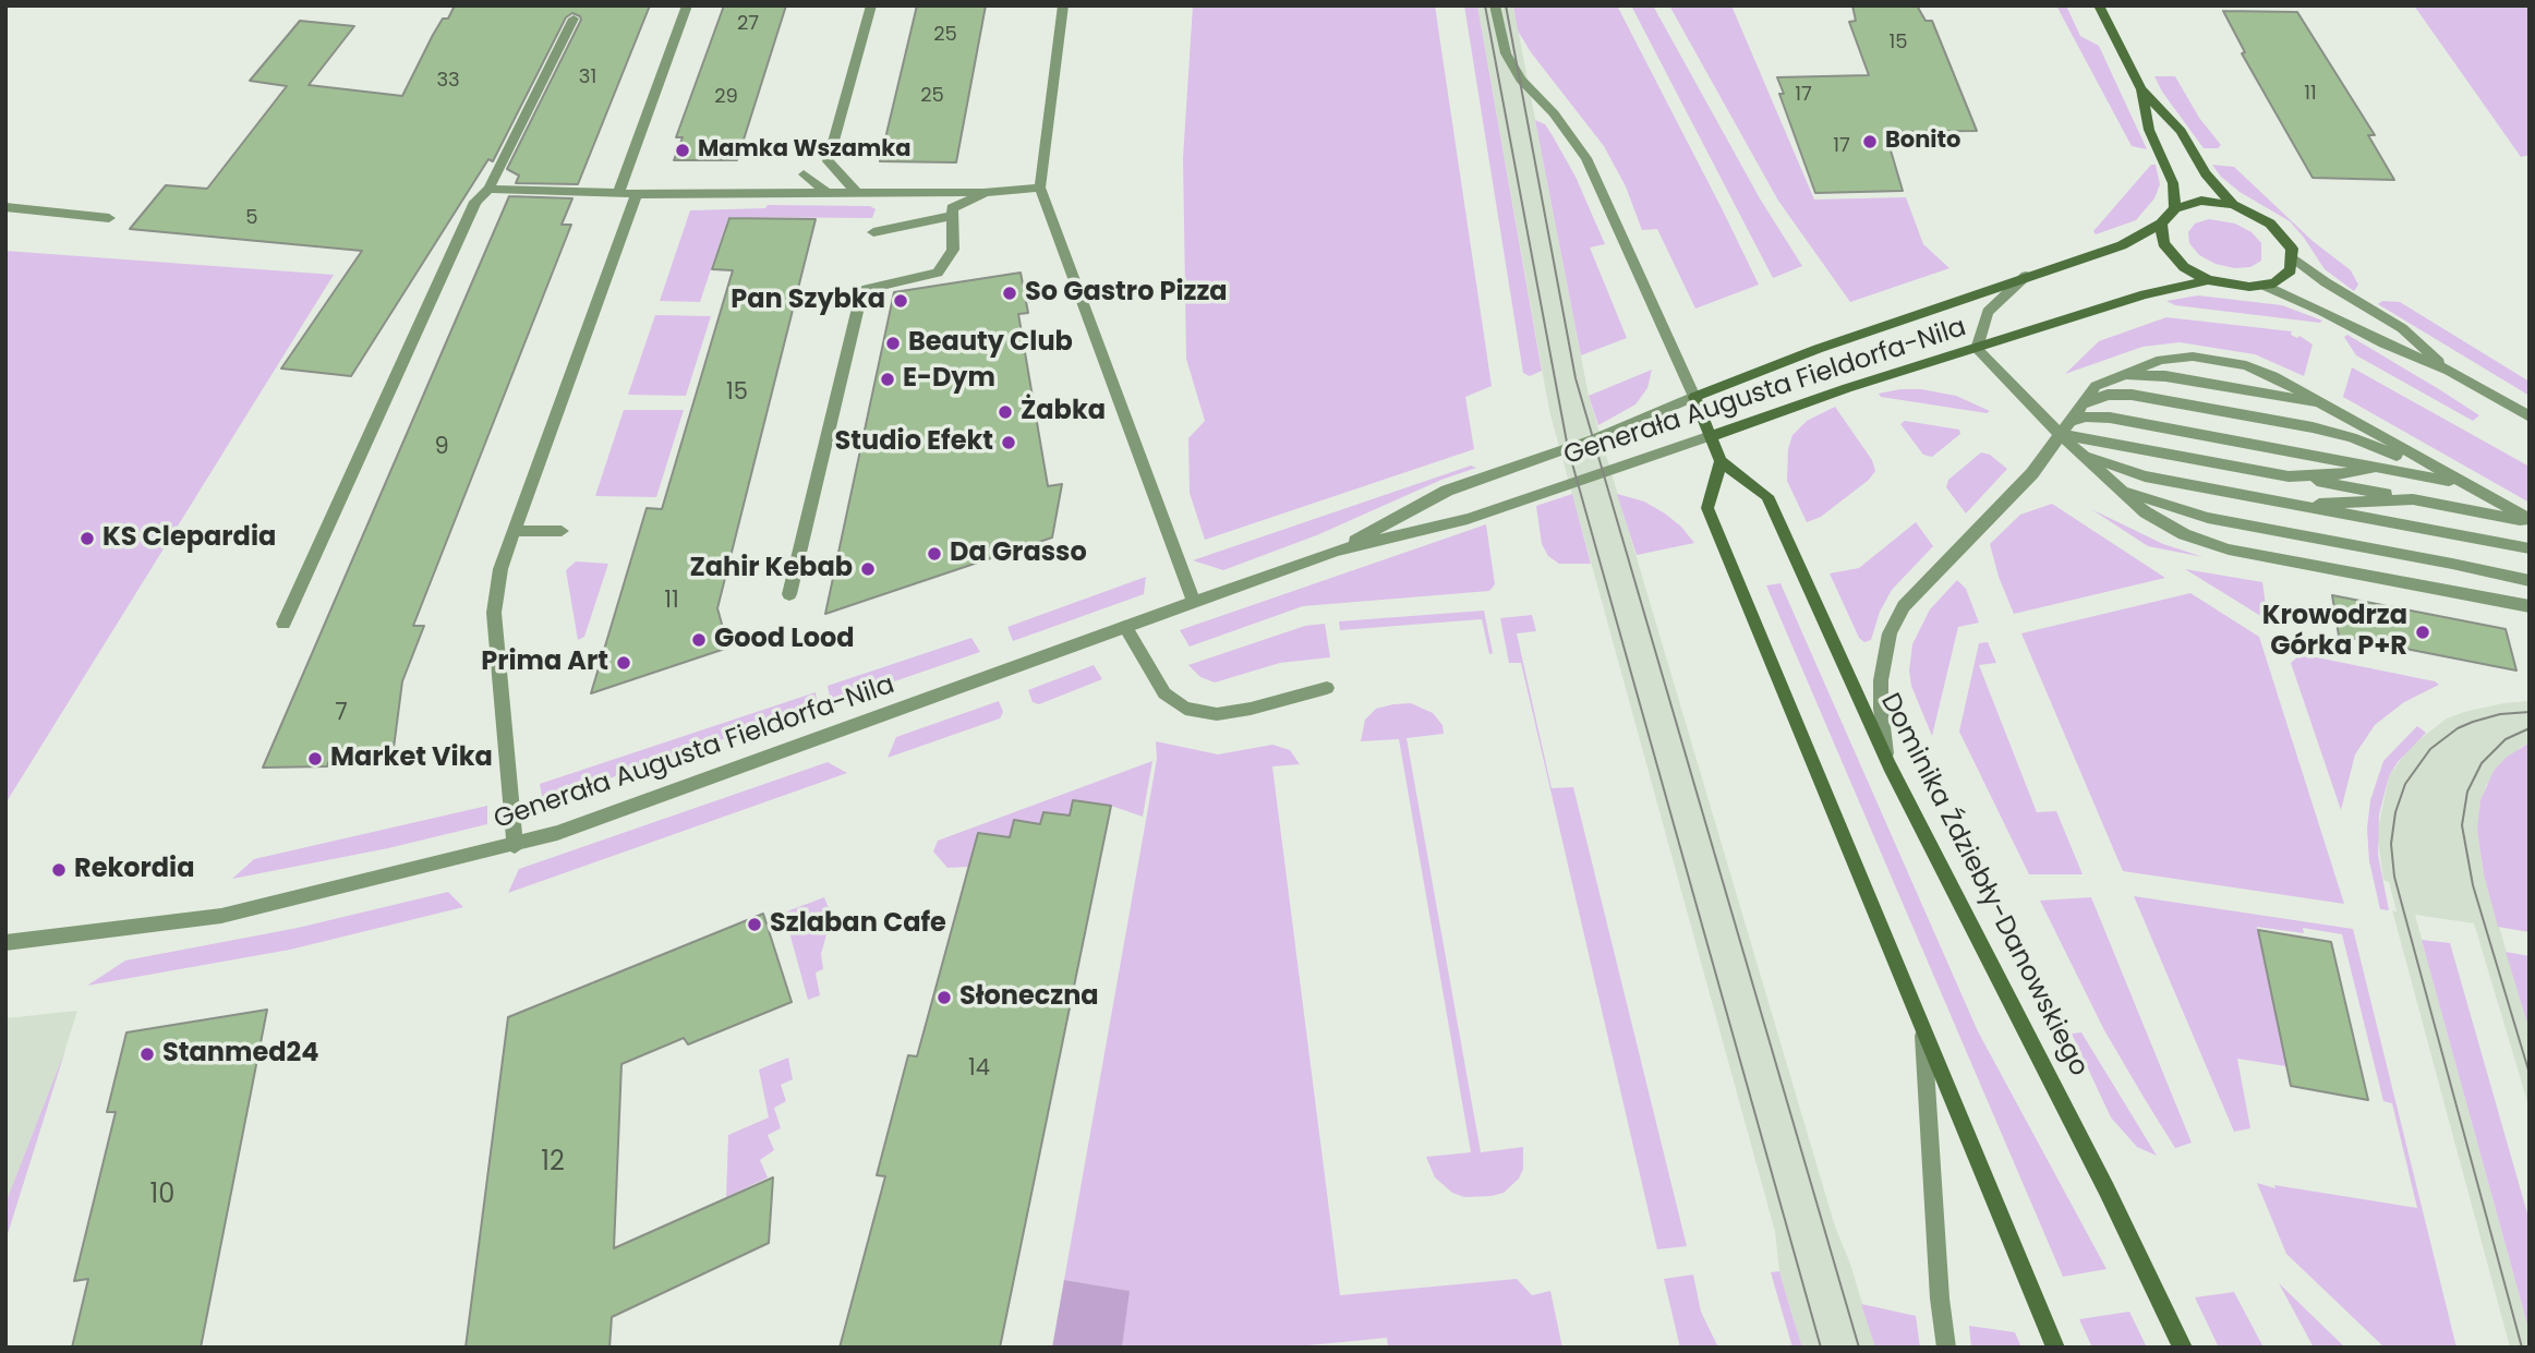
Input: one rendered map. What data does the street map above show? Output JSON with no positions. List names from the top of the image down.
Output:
{
  "streets": {
    "street": ["Generała Augusta Fieldorfa-Nila", "Dominika Ździebły-Danowskiego"]
  },
  "places": [
    "Bonito",
    "Mamka Wszamka",
    "So Gastro Pizza",
    "Pan Szybka",
    "Beauty Club",
    "E-Dym",
    "Żabka",
    "Studio Efekt",
    "KS Clepardia",
    "Da Grasso",
    "Zahir Kebab",
    "Krowodrza Górka P+R",
    "Good Lood",
    "Prima Art",
    "Market Vika",
    "Rekordia",
    "Szlaban Cafe",
    "Słoneczna",
    "Stanmed24"
  ],
  "house_numbers": [
    "27",
    "25",
    "15",
    "31",
    "33",
    "11",
    "17",
    "25",
    "29",
    "17",
    "5",
    "15",
    "9",
    "11",
    "7",
    "14",
    "12",
    "10"
  ]
}
